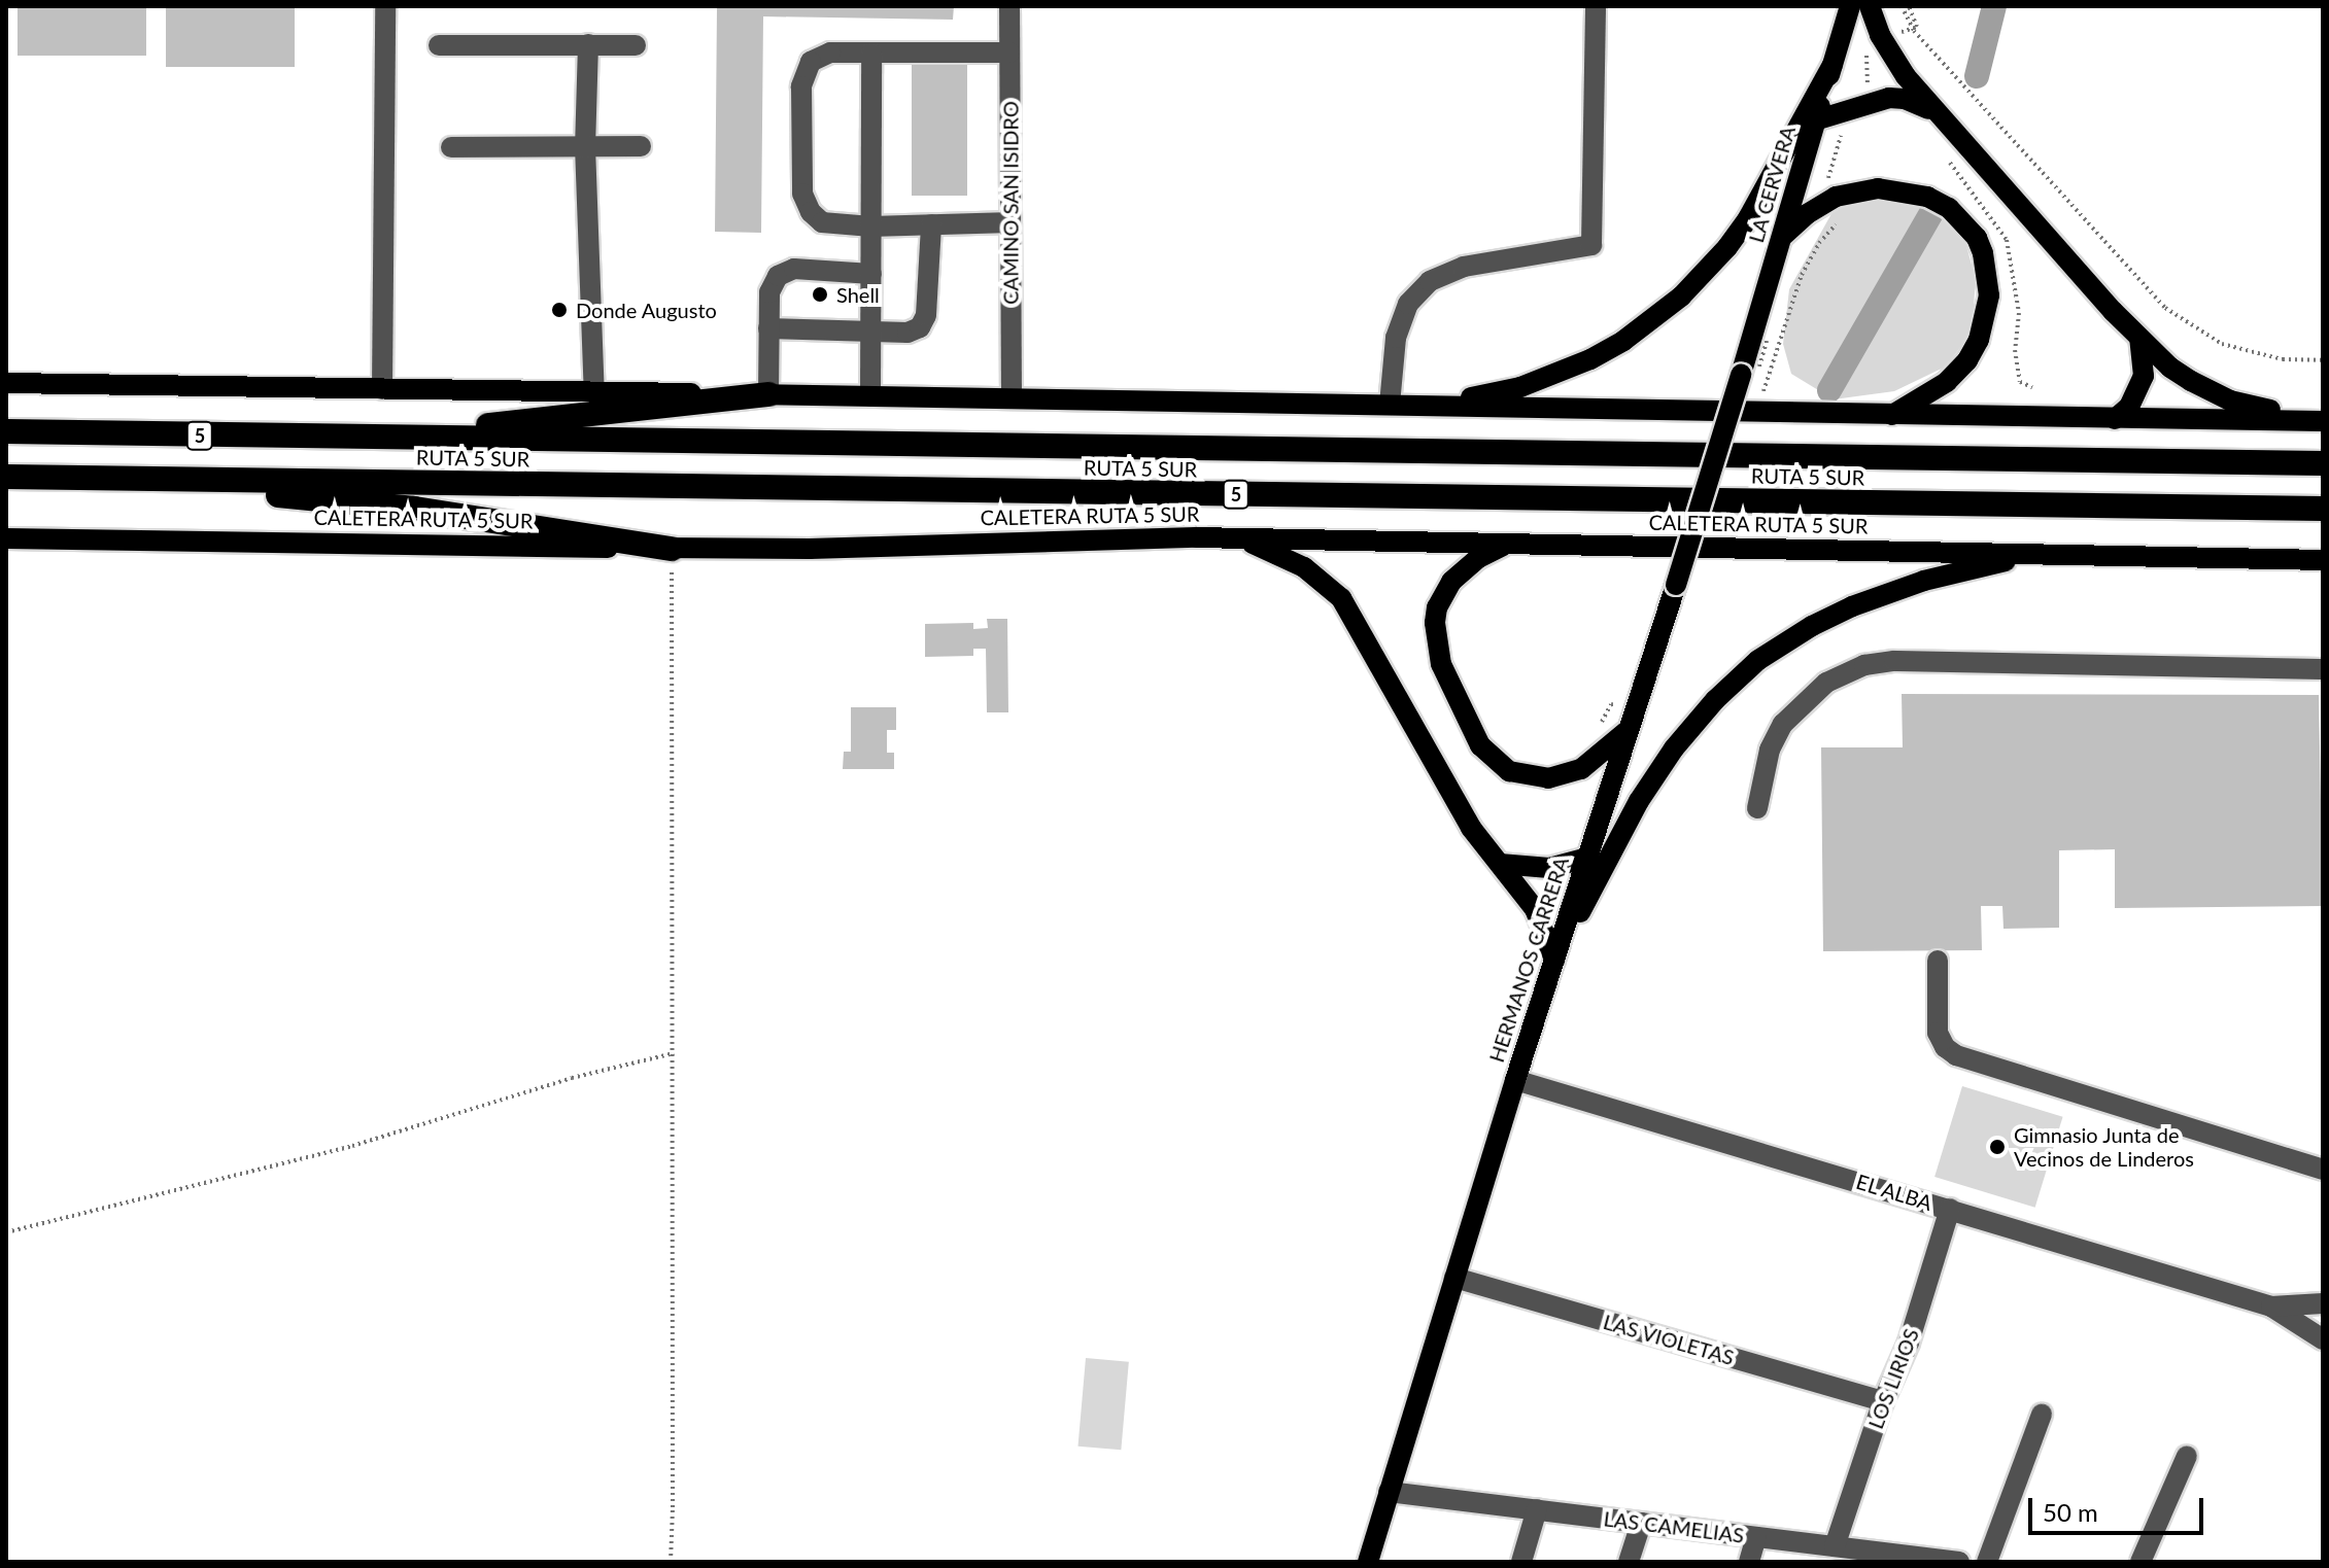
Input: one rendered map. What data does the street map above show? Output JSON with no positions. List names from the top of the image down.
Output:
{
  "streets": {
    "highway": ["5", "RUTA 5 SUR"],
    "main road": ["LA CERVERA", "CALETERA RUTA 5 SUR", "HERMANOS CARRERA"],
    "street": [
      "CAMINO SAN ISIDRO",
      "EL ALBA",
      "LAS VIOLETAS",
      "LOS LIRIOS",
      "LAS CAMELIAS"
    ]
  },
  "crossings": [
    ["LA CERVERA", "HERMANOS CARRERA"],
    ["HERMANOS CARRERA", "EL ALBA"],
    ["HERMANOS CARRERA", "LAS VIOLETAS"],
    ["HERMANOS CARRERA", "LAS CAMELIAS"],
    ["EL ALBA", "LOS LIRIOS"],
    ["LAS VIOLETAS", "LOS LIRIOS"],
    ["LOS LIRIOS", "LAS CAMELIAS"]
  ],
  "places": ["Shell", "Donde Augusto", "Gimnasio Junta de Vecinos de Linderos"],
  "scale_bar": "50 m"
}
